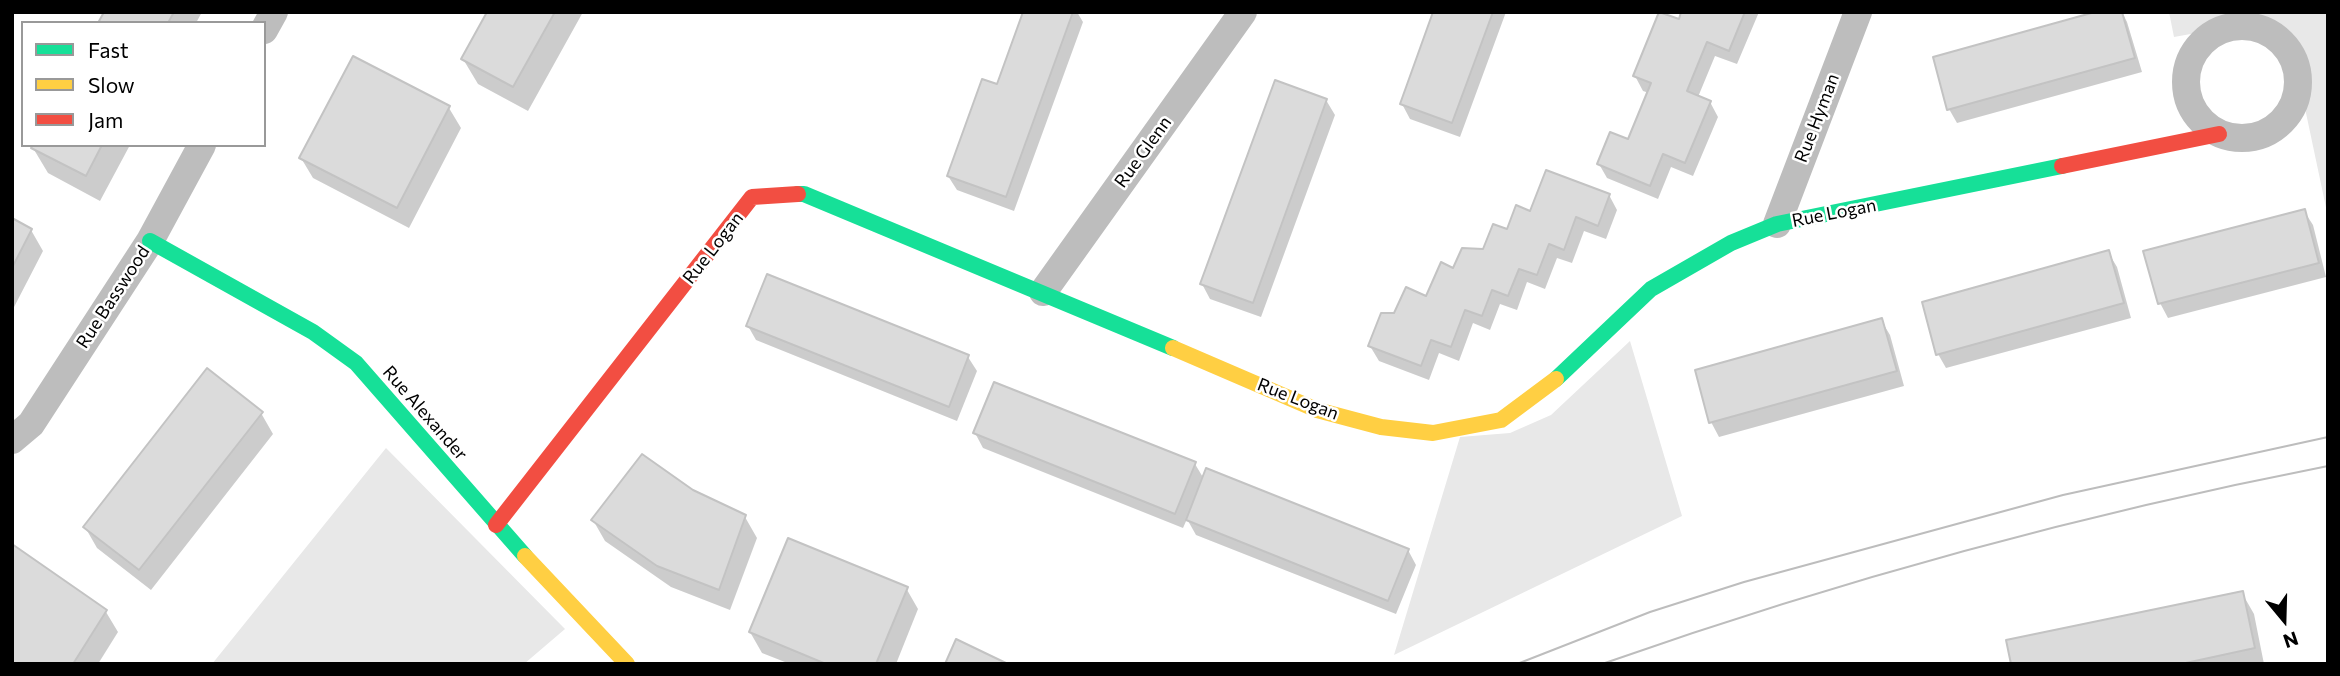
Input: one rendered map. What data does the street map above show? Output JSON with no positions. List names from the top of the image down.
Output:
{
  "streets": {
    "street": [
      "Rue Hyman",
      "Rue Glenn",
      "Rue Logan",
      "Rue Basswood",
      "Rue Alexander"
    ]
  },
  "crossings": [
    ["Rue Hyman", "Rue Logan"],
    ["Rue Glenn", "Rue Logan"],
    ["Rue Logan", "Rue Alexander"],
    ["Rue Basswood", "Rue Alexander"]
  ],
  "legend": ["Fast", "Slow", "Jam"],
  "north": "bottom"
}
